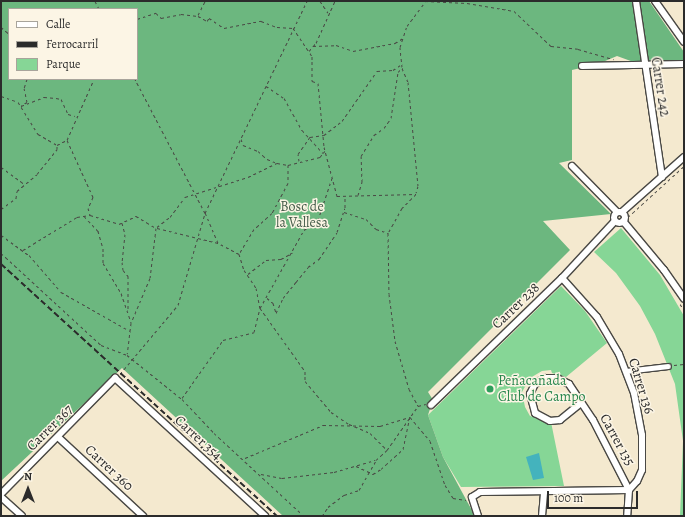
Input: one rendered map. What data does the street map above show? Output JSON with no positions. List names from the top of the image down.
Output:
{
  "streets": {
    "street": [
      "Carrer 242",
      "Carrer 238",
      "Carrer 136",
      "Carrer 367",
      "Carrer 354",
      "Carrer 135",
      "Carrer 360"
    ]
  },
  "crossings": [
    ["Carrer 238", "Carrer 136"],
    ["Carrer 136", "Carrer 135"],
    ["Carrer 367", "Carrer 354"],
    ["Carrer 367", "Carrer 360"]
  ],
  "parks": ["Bosc de la Vallesa"],
  "places": ["Peñacañada Club de Campo"],
  "legend": ["Calle", "Ferrocarril", "Parque"],
  "scale_bar": "100 m",
  "north": "top"
}
